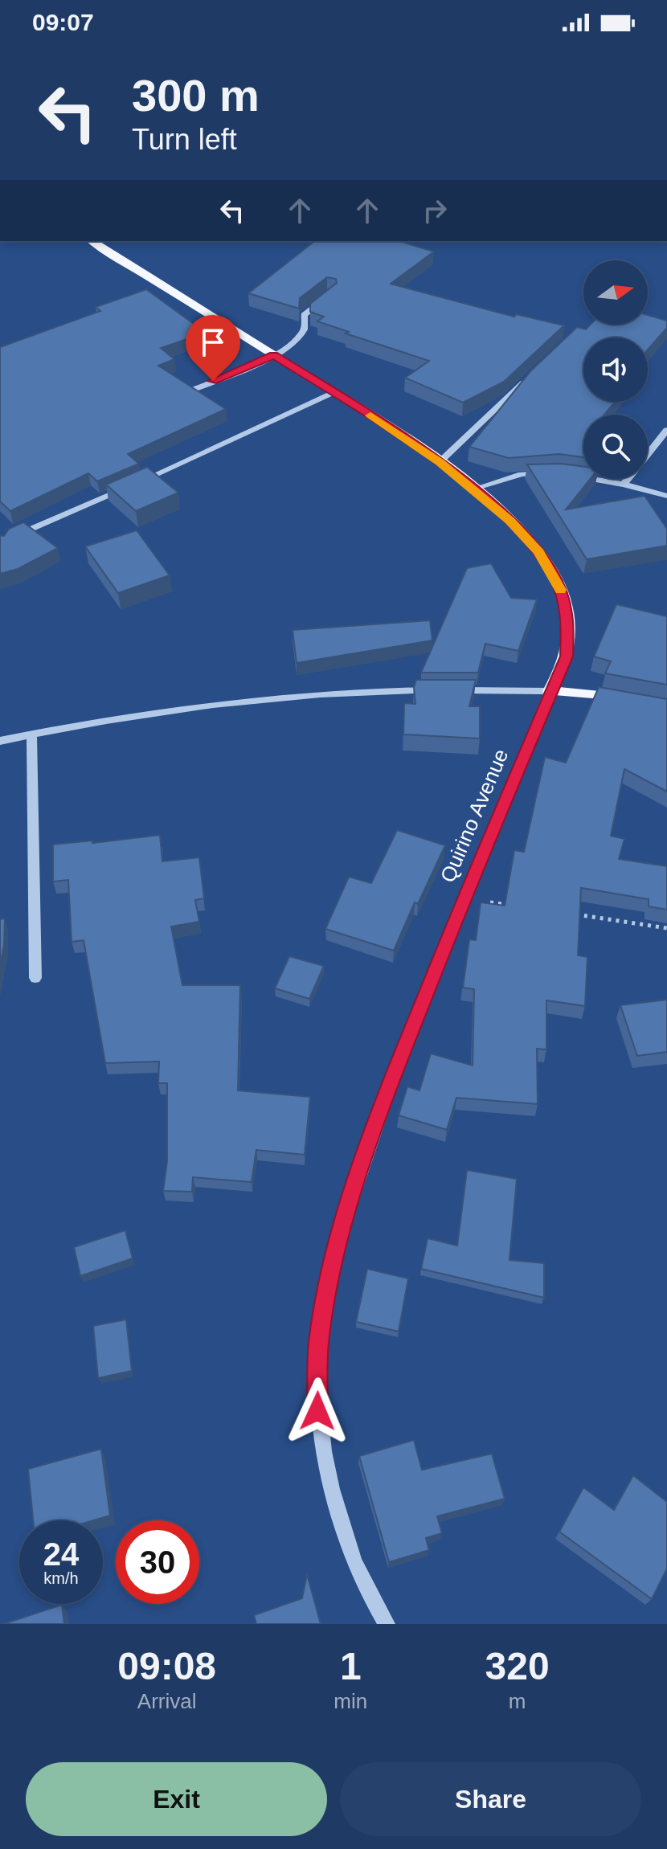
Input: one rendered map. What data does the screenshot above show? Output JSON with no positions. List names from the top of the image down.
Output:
{
  "streets": {
    "main road": ["Quirino Avenue"]
  },
  "north": "right",
  "page": {
    "status": "09:07",
    "turn": ["300 m", "Turn left"],
    "speed": "24 km/h",
    "limit": "30",
    "eta": [
      "09:08",
      "Arrival",
      "1",
      "min",
      "320",
      "m"
    ],
    "buttons": ["Exit", "Share"]
  }
}
